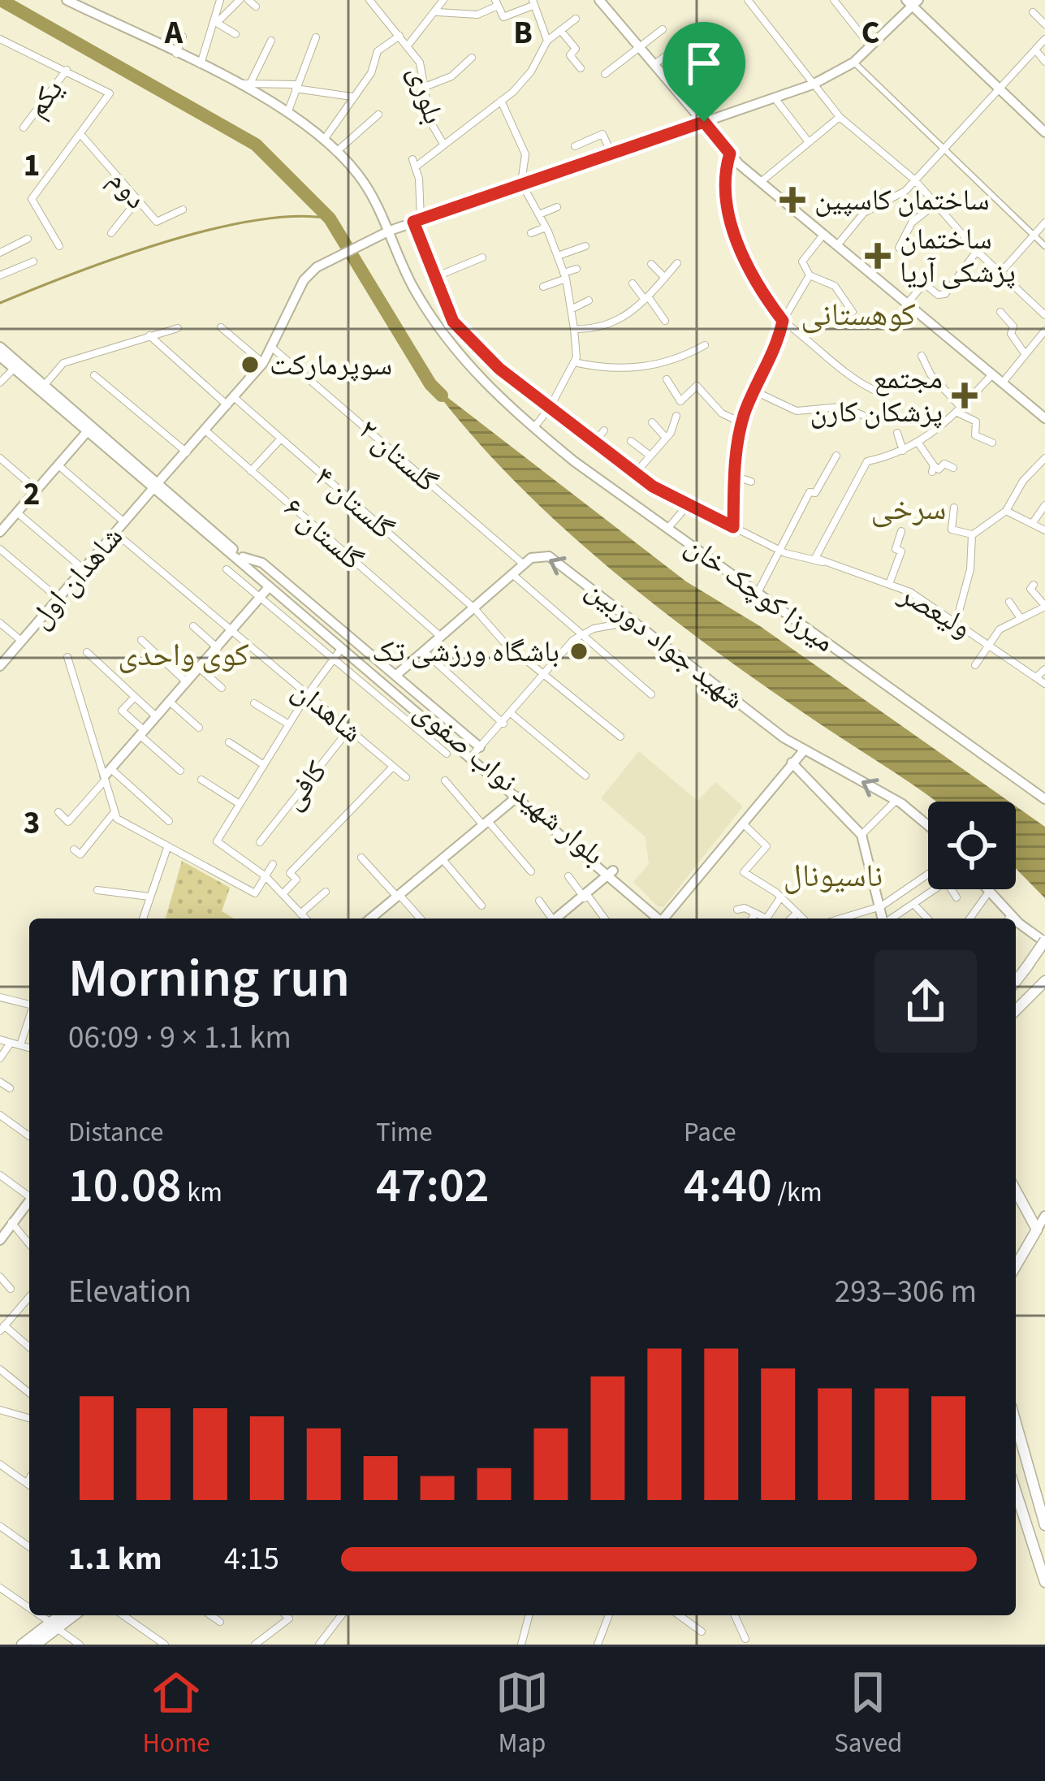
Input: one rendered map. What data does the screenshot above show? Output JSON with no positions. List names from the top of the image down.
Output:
{
  "streets": {
    "main road": [
      "شاهدان اول",
      "میرزا کوچک خان",
      "شهید جواد دوربین",
      "بلوار شهید نواب صفوی"
    ],
    "street": [
      "بلوری",
      "یکم",
      "دوم",
      "گلستان ۲",
      "گلستان ۴",
      "گلستان ۶",
      "ولیعصر",
      "شاهدان",
      "کافی"
    ]
  },
  "crossings": [
    ["بلوری", "ولیعصر"],
    ["گلستان ۲", "شاهدان اول"],
    ["گلستان ۲", "شهید جواد دوربین"],
    ["گلستان ۴", "شاهدان اول"],
    ["گلستان ۶", "شاهدان اول"],
    ["شاهدان اول", "میرزا کوچک خان"],
    ["شاهدان اول", "شاهدان"],
    ["شاهدان اول", "بلوار شهید نواب صفوی"],
    ["شاهدان", "کافی"]
  ],
  "districts": [
    "کوهستانی",
    "سرخی",
    "کوی واحدی",
    "ناسیونال"
  ],
  "places": {
    "health": ["ساختمان کاسپین", "ساختمان پزشکی آریا", "مجتمع پزشکان کارن"],
    "other": ["سوپرمارکت", "باشگاه ورزشی تک"]
  },
  "page": {
    "heading": ["Morning run", "06:09 · 9 × 1.1 km"],
    "stats": [
      ["Distance", "10.08 km"],
      ["Time", "47:02"],
      ["Pace", "4:40 /km"]
    ],
    "chart": ["Elevation", "293–306 m"],
    "list": [
      {
        "name": "1.1 km",
        "note": "4:15"
      }
    ],
    "tabs": ["Home", "Map", "Saved"]
  },
  "grid": {
    "columns": ["A", "B", "C"],
    "rows": ["1", "2", "3"]
  }
}
